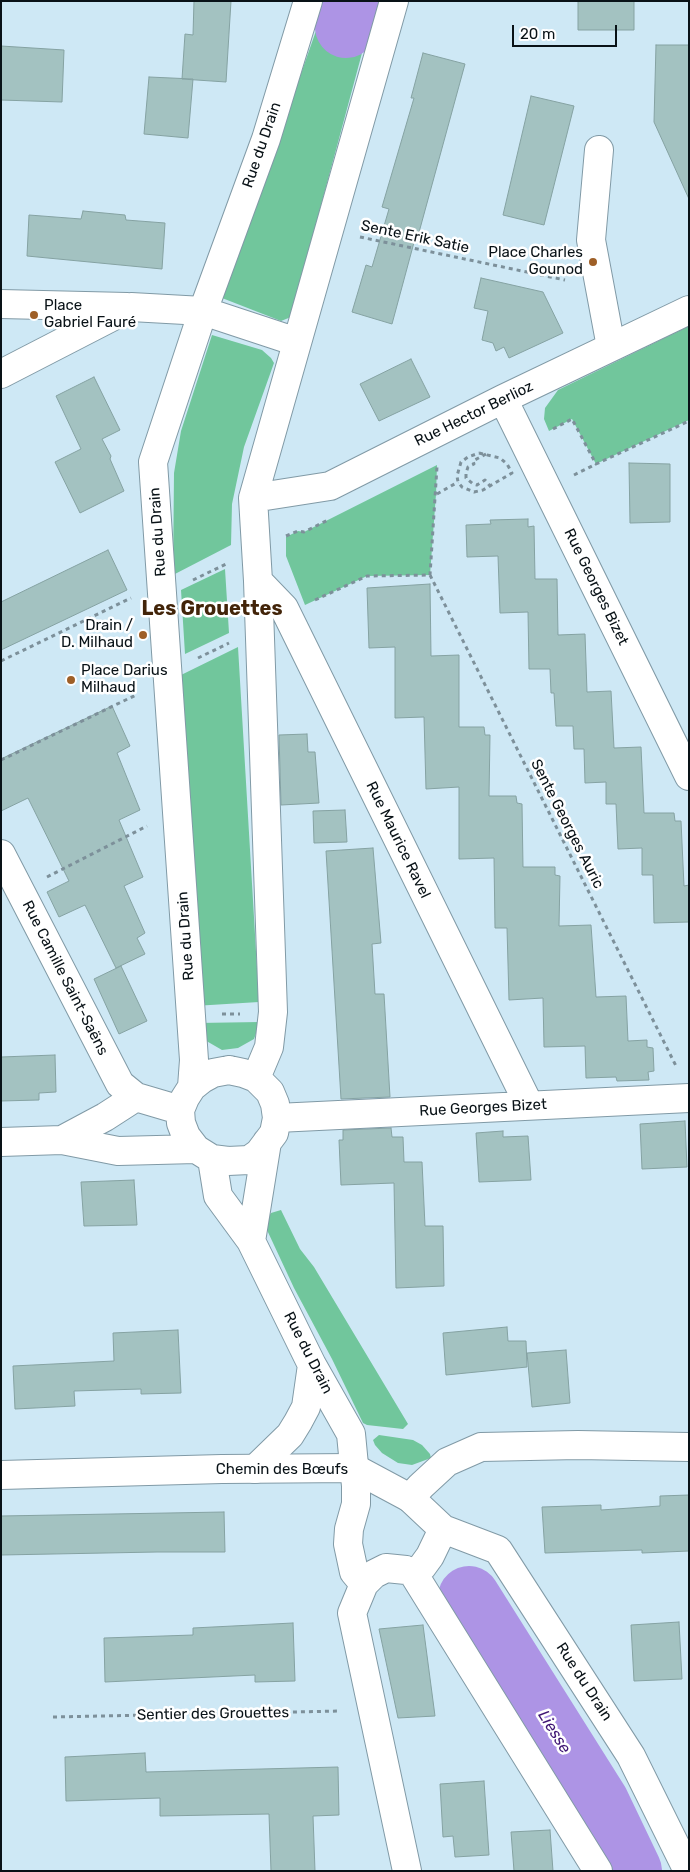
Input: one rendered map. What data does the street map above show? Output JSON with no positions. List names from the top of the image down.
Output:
{
  "streets": {
    "street": [
      "Rue du Drain",
      "Rue Hector Berlioz",
      "Rue Georges Bizet",
      "Rue Maurice Ravel",
      "Rue Camille Saint-Saëns",
      "Chemin des Bœufs"
    ],
    "path": ["Sente Erik Satie", "Sente Georges Auric", "Sentier des Grouettes"]
  },
  "crossings": [
    ["Rue du Drain", "Rue Georges Bizet"],
    ["Rue du Drain", "Chemin des Bœufs"],
    ["Rue Hector Berlioz", "Rue Georges Bizet"],
    ["Rue Georges Bizet", "Sente Georges Auric"],
    ["Rue Georges Bizet", "Rue Maurice Ravel"]
  ],
  "districts": ["Les Grouettes"],
  "water": ["Liesse"],
  "places": [
    "Place Charles Gounod",
    "Place Gabriel Fauré",
    "Drain / D. Milhaud",
    "Place Darius Milhaud"
  ],
  "scale_bar": "20 m"
}
